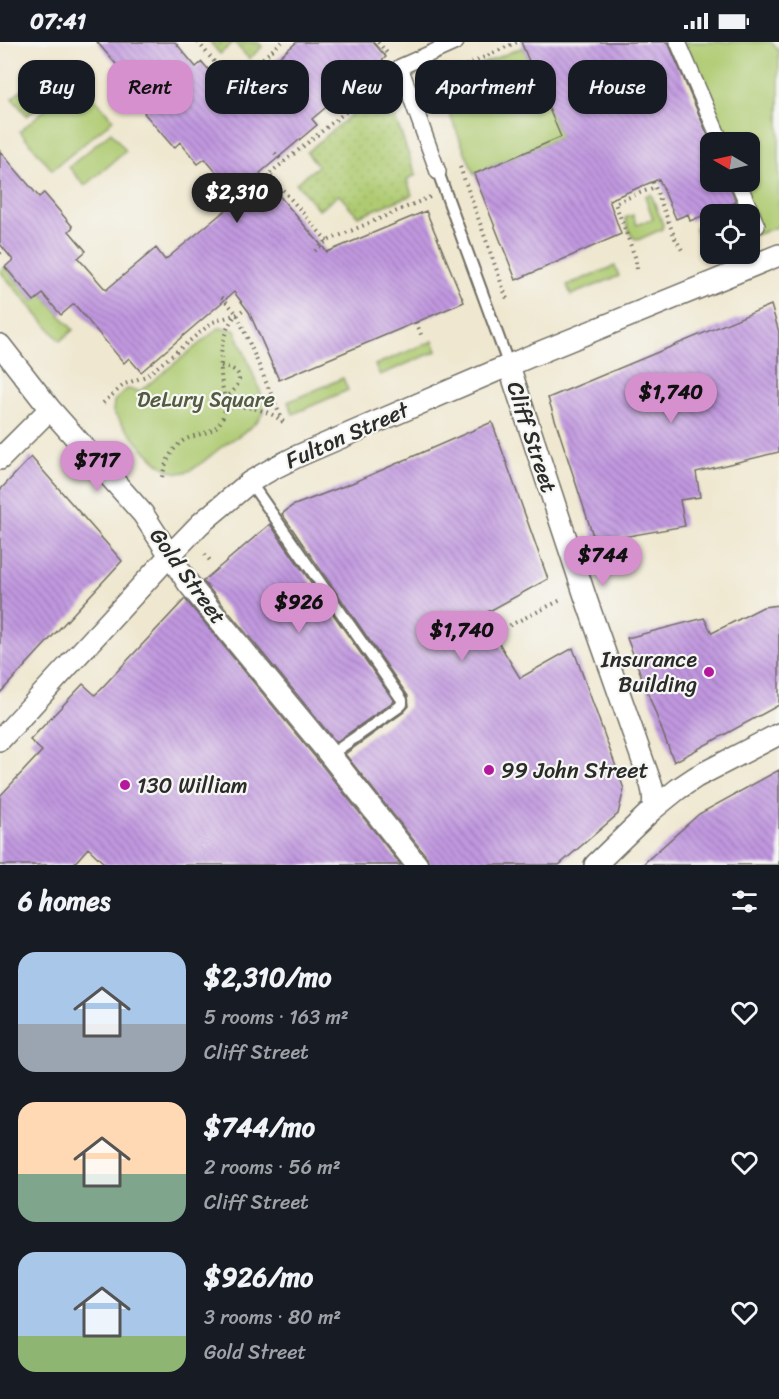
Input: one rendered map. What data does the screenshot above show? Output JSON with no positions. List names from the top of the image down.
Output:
{
  "streets": {
    "street": ["Fulton Street", "Cliff Street", "Gold Street"]
  },
  "crossings": [
    ["Fulton Street", "Cliff Street"],
    ["Fulton Street", "Gold Street"]
  ],
  "parks": ["DeLury Square"],
  "places": ["Insurance Building", "99 John Street", "130 William"],
  "north": "left",
  "page": {
    "status": "07:41",
    "chip": [
      "Buy",
      "Rent",
      "Filters",
      "New",
      "Apartment",
      "House"
    ],
    "price": [
      "$2,310",
      "$1,740",
      "$717",
      "$744",
      "$926",
      "$1,740"
    ],
    "heading": "6 homes",
    "list": [
      {
        "name": "$2,310/mo",
        "note": "5 rooms · 163 m² · Cliff Street"
      },
      {
        "name": "$744/mo",
        "note": "2 rooms · 56 m² · Cliff Street"
      },
      {
        "name": "$926/mo",
        "note": "3 rooms · 80 m² · Gold Street"
      }
    ]
  }
}
